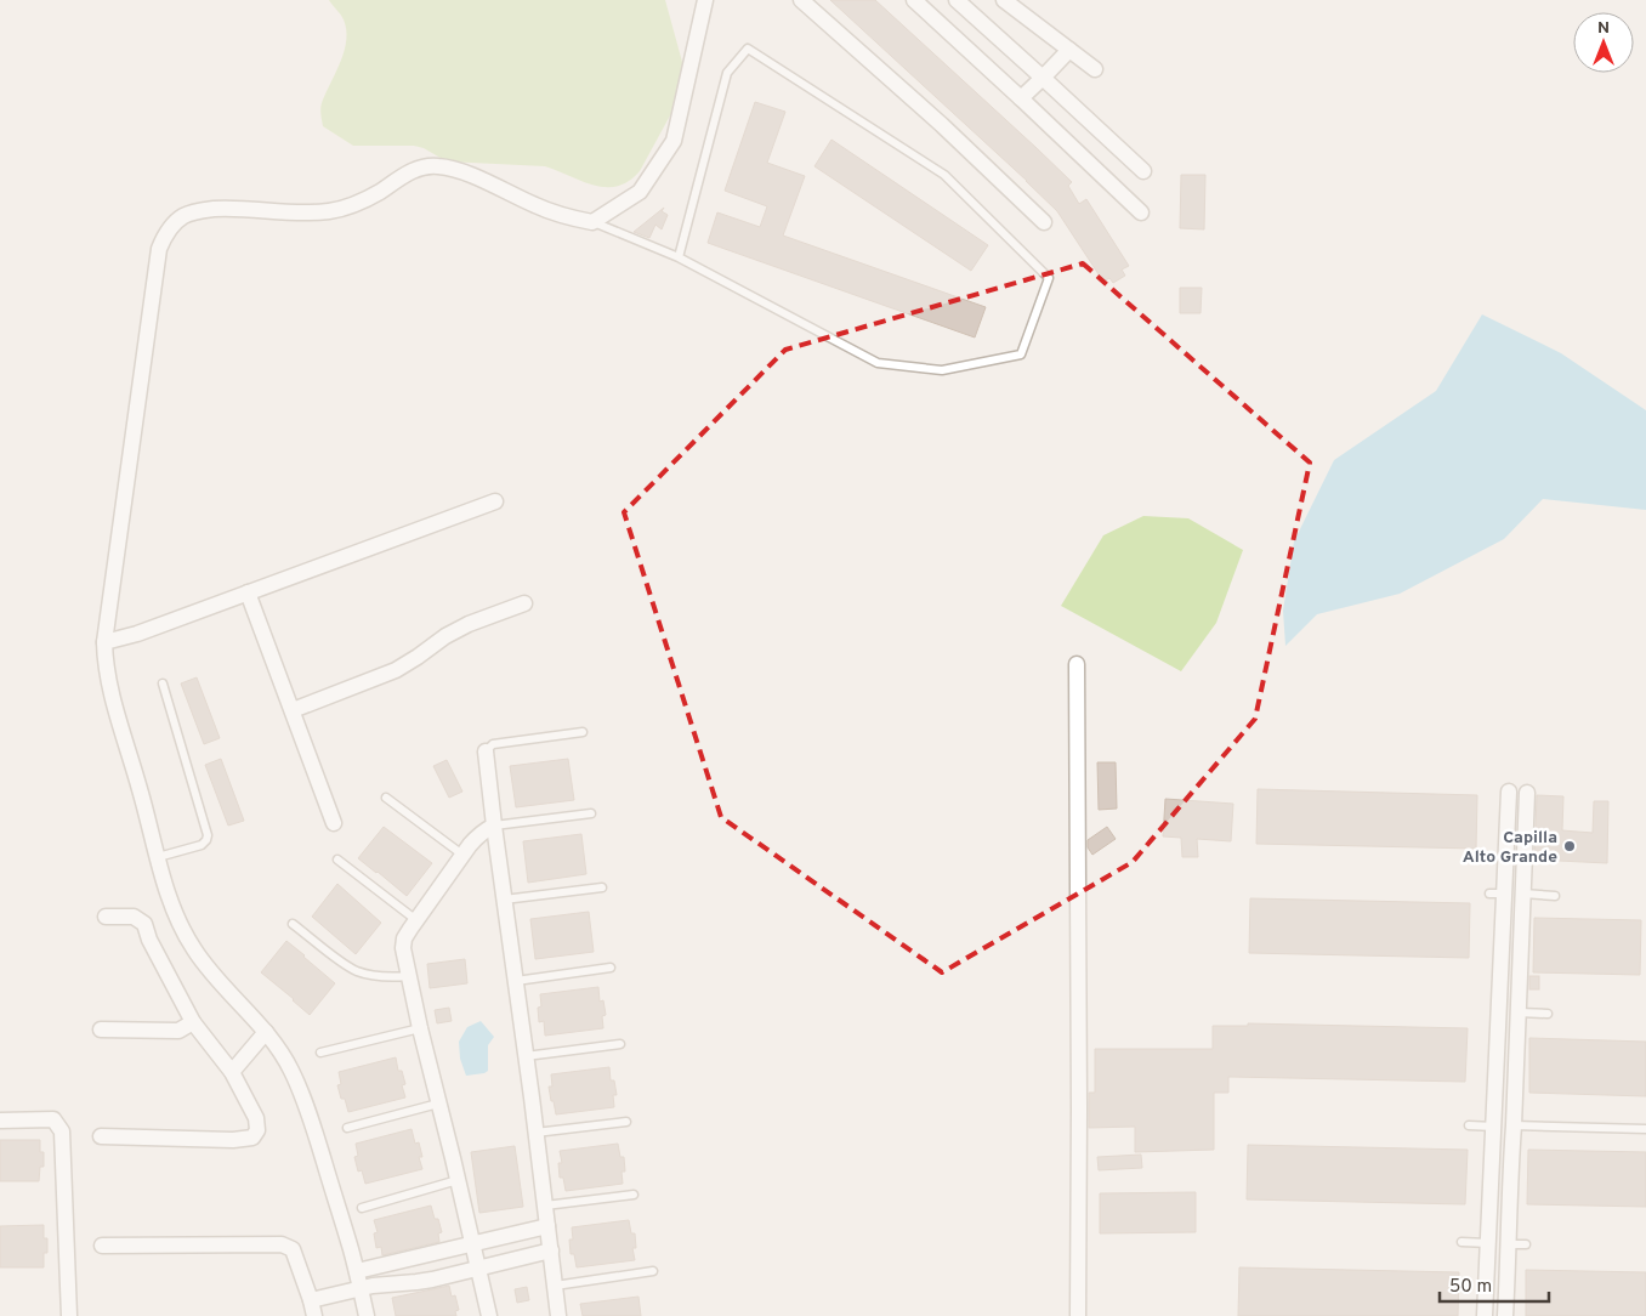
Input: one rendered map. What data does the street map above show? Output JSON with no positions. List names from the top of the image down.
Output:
{
  "places": ["Capilla Alto Grande"],
  "scale_bar": "50 m",
  "north": "top"
}
